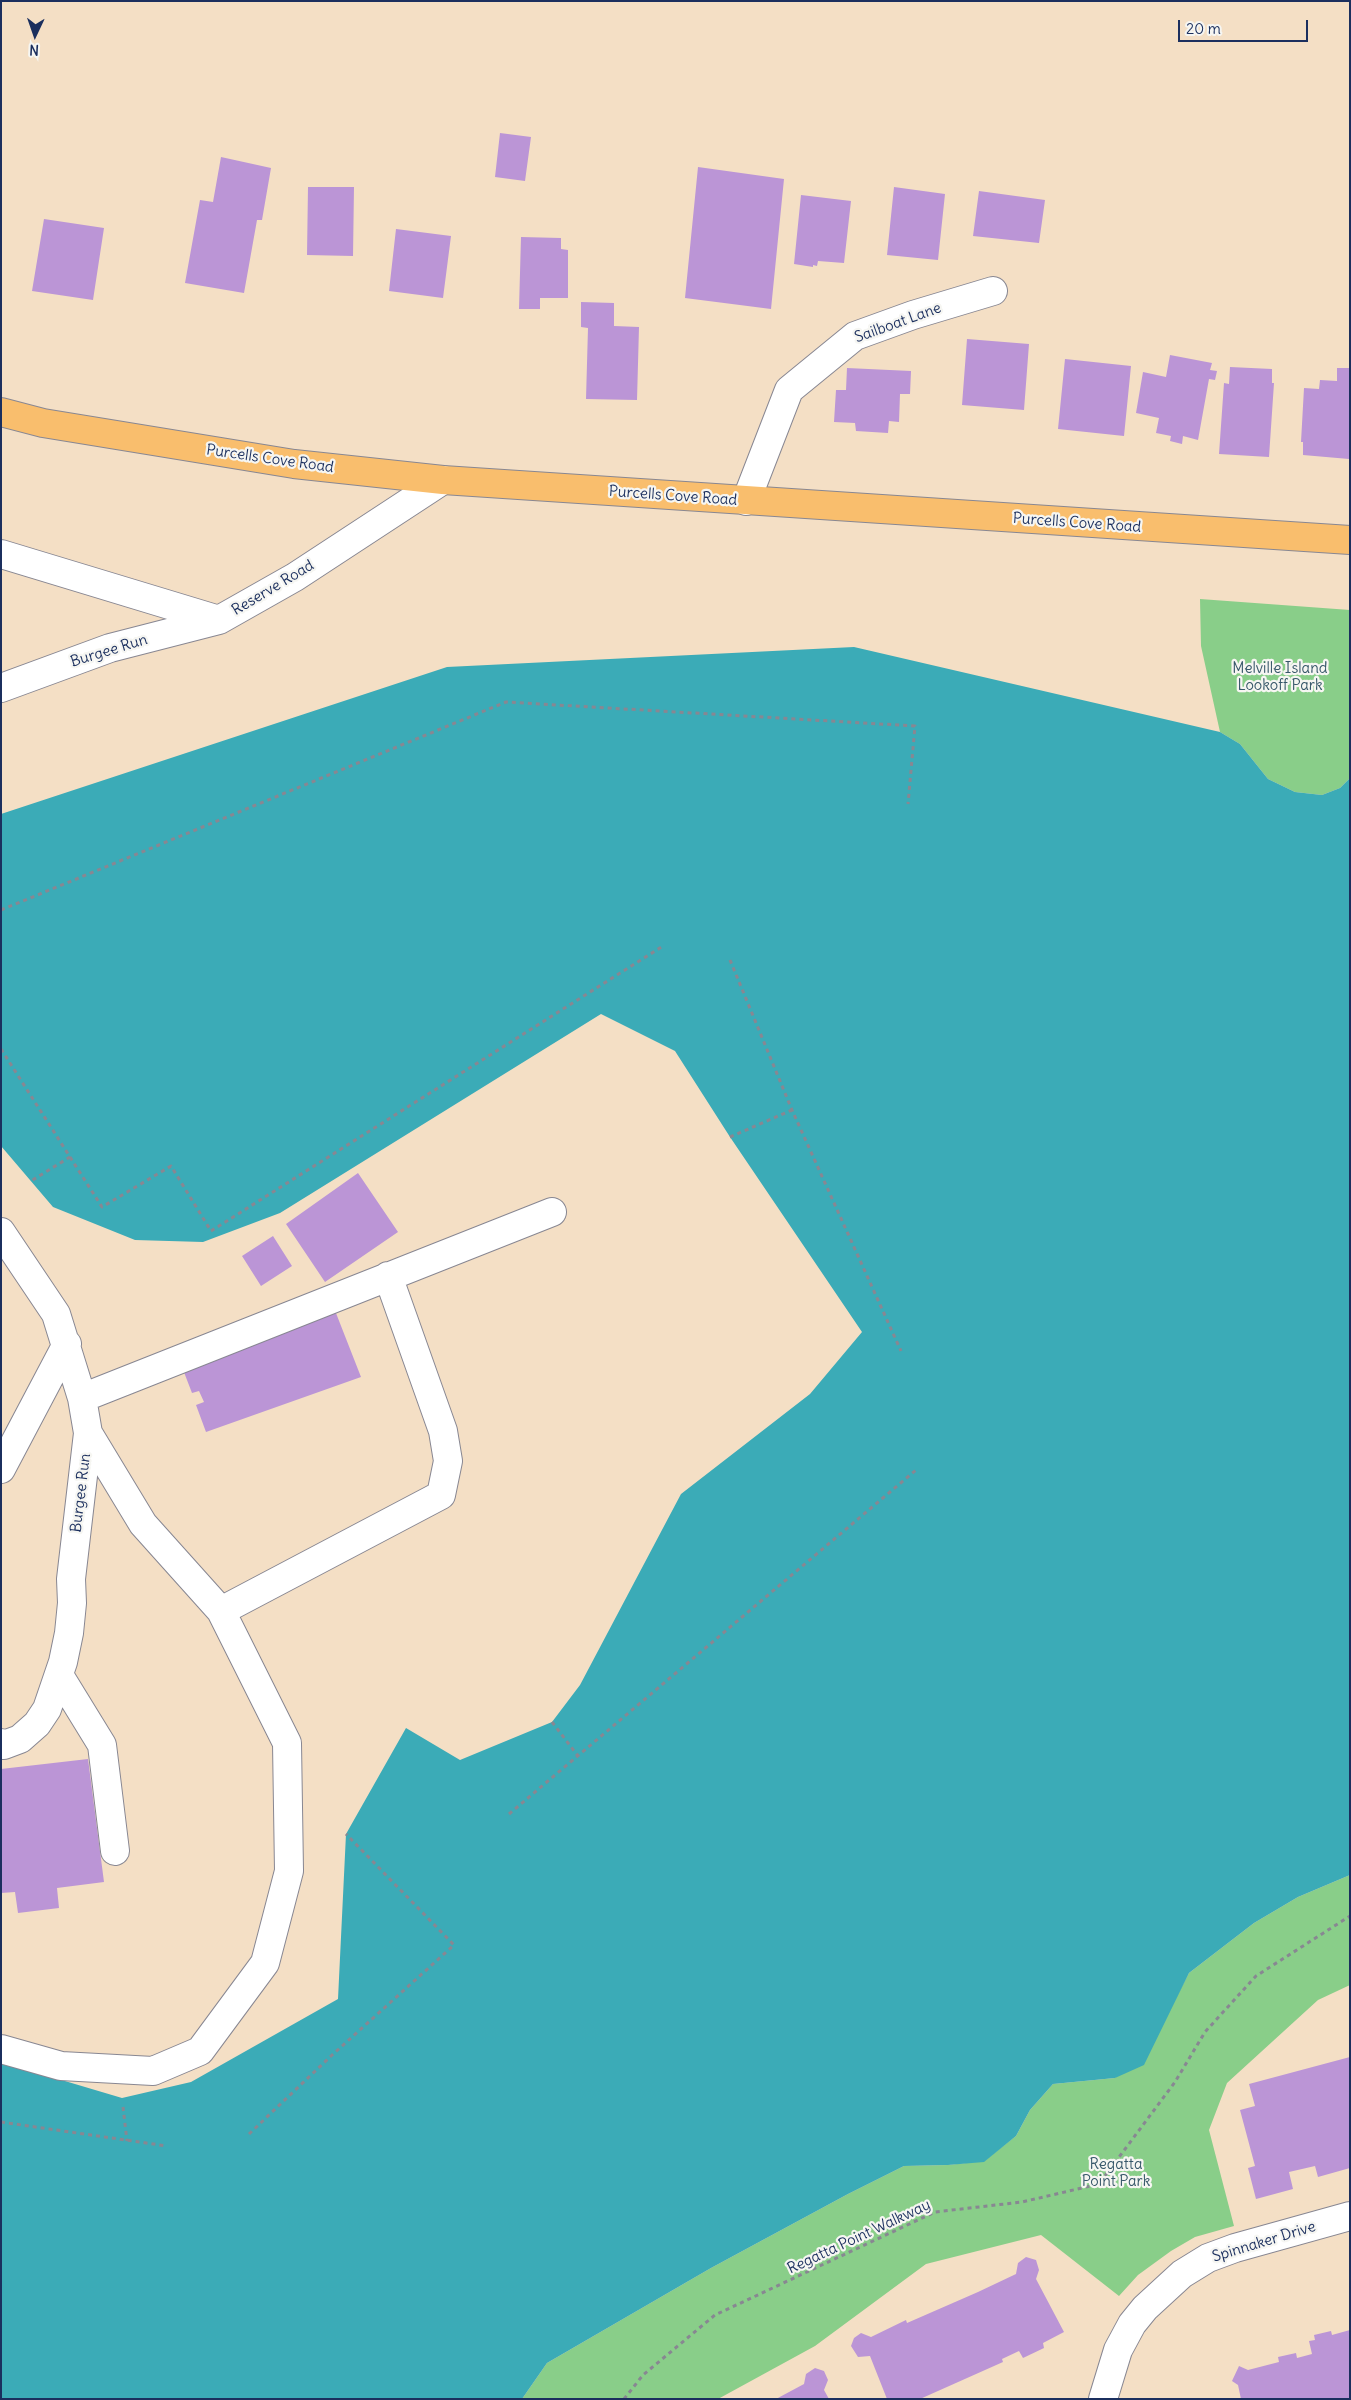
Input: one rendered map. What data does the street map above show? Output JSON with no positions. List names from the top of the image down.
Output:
{
  "streets": {
    "main road": ["Purcells Cove Road"],
    "street": [
      "Sailboat Lane",
      "Reserve Road",
      "Burgee Run",
      "Spinnaker Drive"
    ],
    "path": ["Regatta Point Walkway"]
  },
  "crossings": [
    ["Sailboat Lane", "Purcells Cove Road"],
    ["Purcells Cove Road", "Reserve Road"],
    ["Reserve Road", "Burgee Run"]
  ],
  "parks": ["Melville Island Lookoff Park", "Regatta Point Park"],
  "scale_bar": "20 m",
  "north": "bottom"
}
